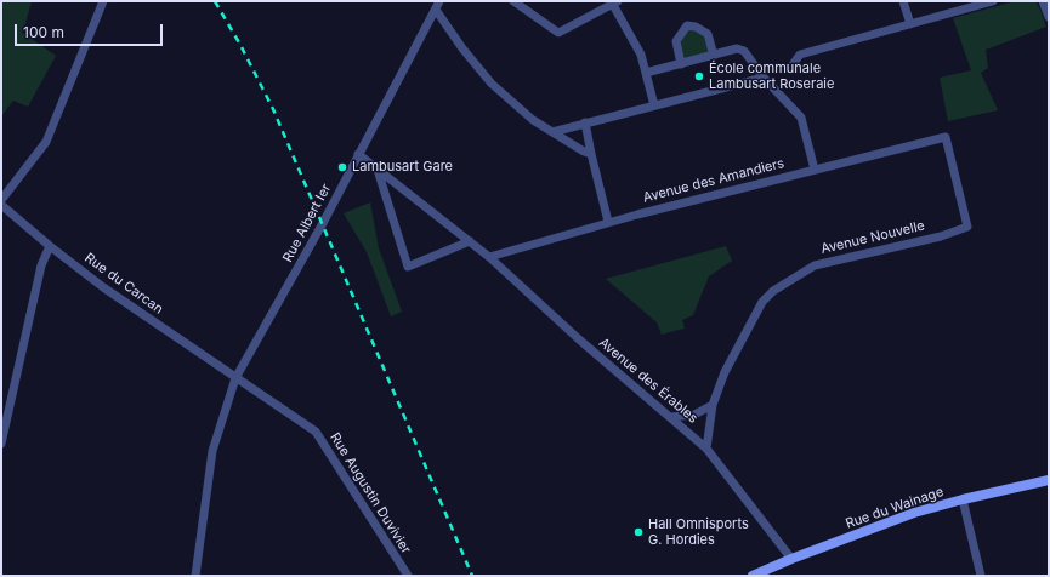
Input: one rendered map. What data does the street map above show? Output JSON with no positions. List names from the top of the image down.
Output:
{
  "streets": {
    "main road": ["Rue du Wainage"],
    "street": [
      "Avenue des Amandiers",
      "Rue Albert Ier",
      "Avenue Nouvelle",
      "Rue du Carcan",
      "Avenue des Érables",
      "Rue Augustin Duvivier"
    ]
  },
  "crossings": [
    ["Avenue des Amandiers", "Avenue Nouvelle"],
    ["Avenue des Amandiers", "Avenue des Érables"],
    ["Rue Albert Ier", "Rue du Carcan"],
    ["Rue Albert Ier", "Avenue des Érables"],
    ["Rue Albert Ier", "Rue Augustin Duvivier"],
    ["Avenue Nouvelle", "Avenue des Érables"],
    ["Rue du Carcan", "Rue Augustin Duvivier"],
    ["Avenue des Érables", "Rue du Wainage"]
  ],
  "places": ["École communale Lambusart Roseraie", "Lambusart Gare", "Hall Omnisports G. Hordies"],
  "scale_bar": "100 m"
}
